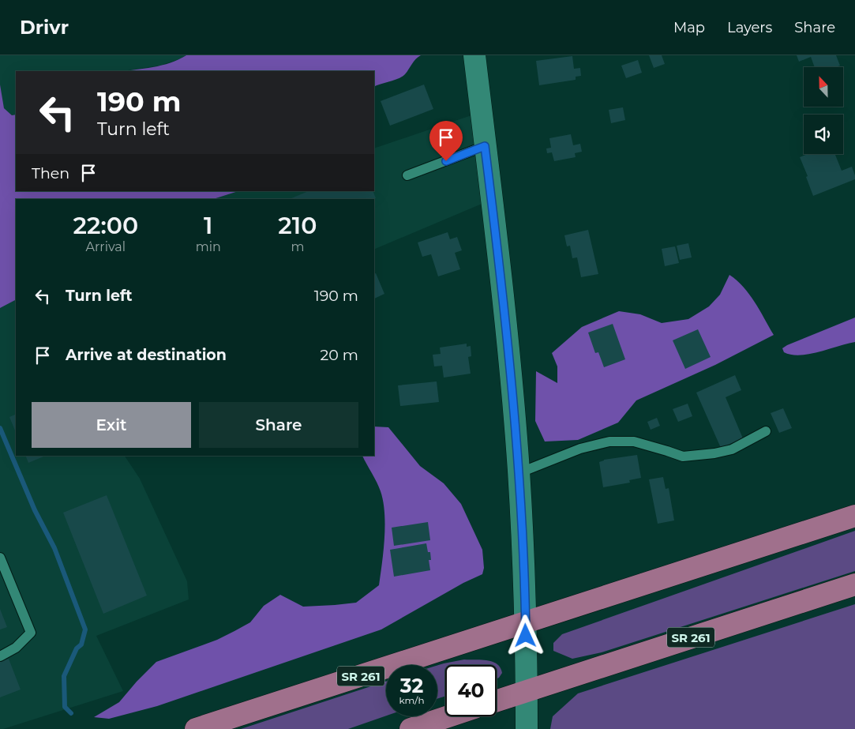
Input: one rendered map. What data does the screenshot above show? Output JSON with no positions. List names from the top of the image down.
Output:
{
  "streets": {
    "main road": ["SR 261"]
  },
  "north": "top",
  "page": {
    "header": "Drivr",
    "nav": ["Map", "Layers", "Share"],
    "turn": ["190 m", "Turn left"],
    "then": "Then",
    "eta": [
      "22:00",
      "Arrival",
      "1",
      "min",
      "210",
      "m"
    ],
    "list": [
      {
        "name": "Turn left",
        "value": "190 m"
      },
      {
        "name": "Arrive at destination",
        "value": "20 m"
      }
    ],
    "buttons": ["Exit", "Share"],
    "speed": "32 km/h",
    "limit": "40"
  }
}
